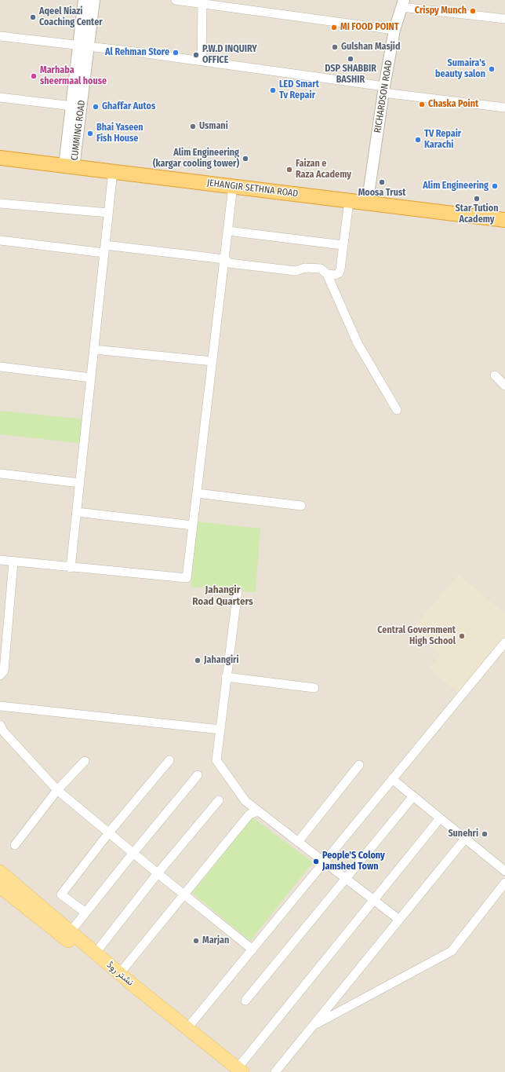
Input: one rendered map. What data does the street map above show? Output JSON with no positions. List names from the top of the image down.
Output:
{
  "streets": {
    "highway": ["JEHANGIR SETHNA ROAD"],
    "main road": ["نشتر روڈ"],
    "street": ["RICHARDSON ROAD", "CUMMING ROAD"]
  },
  "crossings": [
    ["RICHARDSON ROAD", "JEHANGIR SETHNA ROAD"],
    ["CUMMING ROAD", "JEHANGIR SETHNA ROAD"]
  ],
  "districts": ["Jahangir Road Quarters"],
  "places": [
    "Crispy Munch",
    "Aqeel Niazi Coaching Center",
    "MI FOOD POINT",
    "Gulshan Masjid",
    "Al Rehman Store",
    "P.W.D INQUIRY OFFICE",
    "DSP SHABBIR BASHIR",
    "Sumaira's beauty salon",
    "Marhaba sheermaal house",
    "LED Smart Tv Repair",
    "Chaska Point",
    "Ghaffar Autos",
    "Usmani",
    "Bhai Yaseen Fish House",
    "TV Repair Karachi",
    "Alim Engineering (kargar cooling tower)",
    "Faizan e Raza Academy",
    "Moosa Trust",
    "Alim Engineering",
    "Star Tution Academy",
    "Central Government High School",
    "Jahangiri",
    "Sunehri",
    "People'S Colony Jamshed Town",
    "Marjan"
  ]
}
